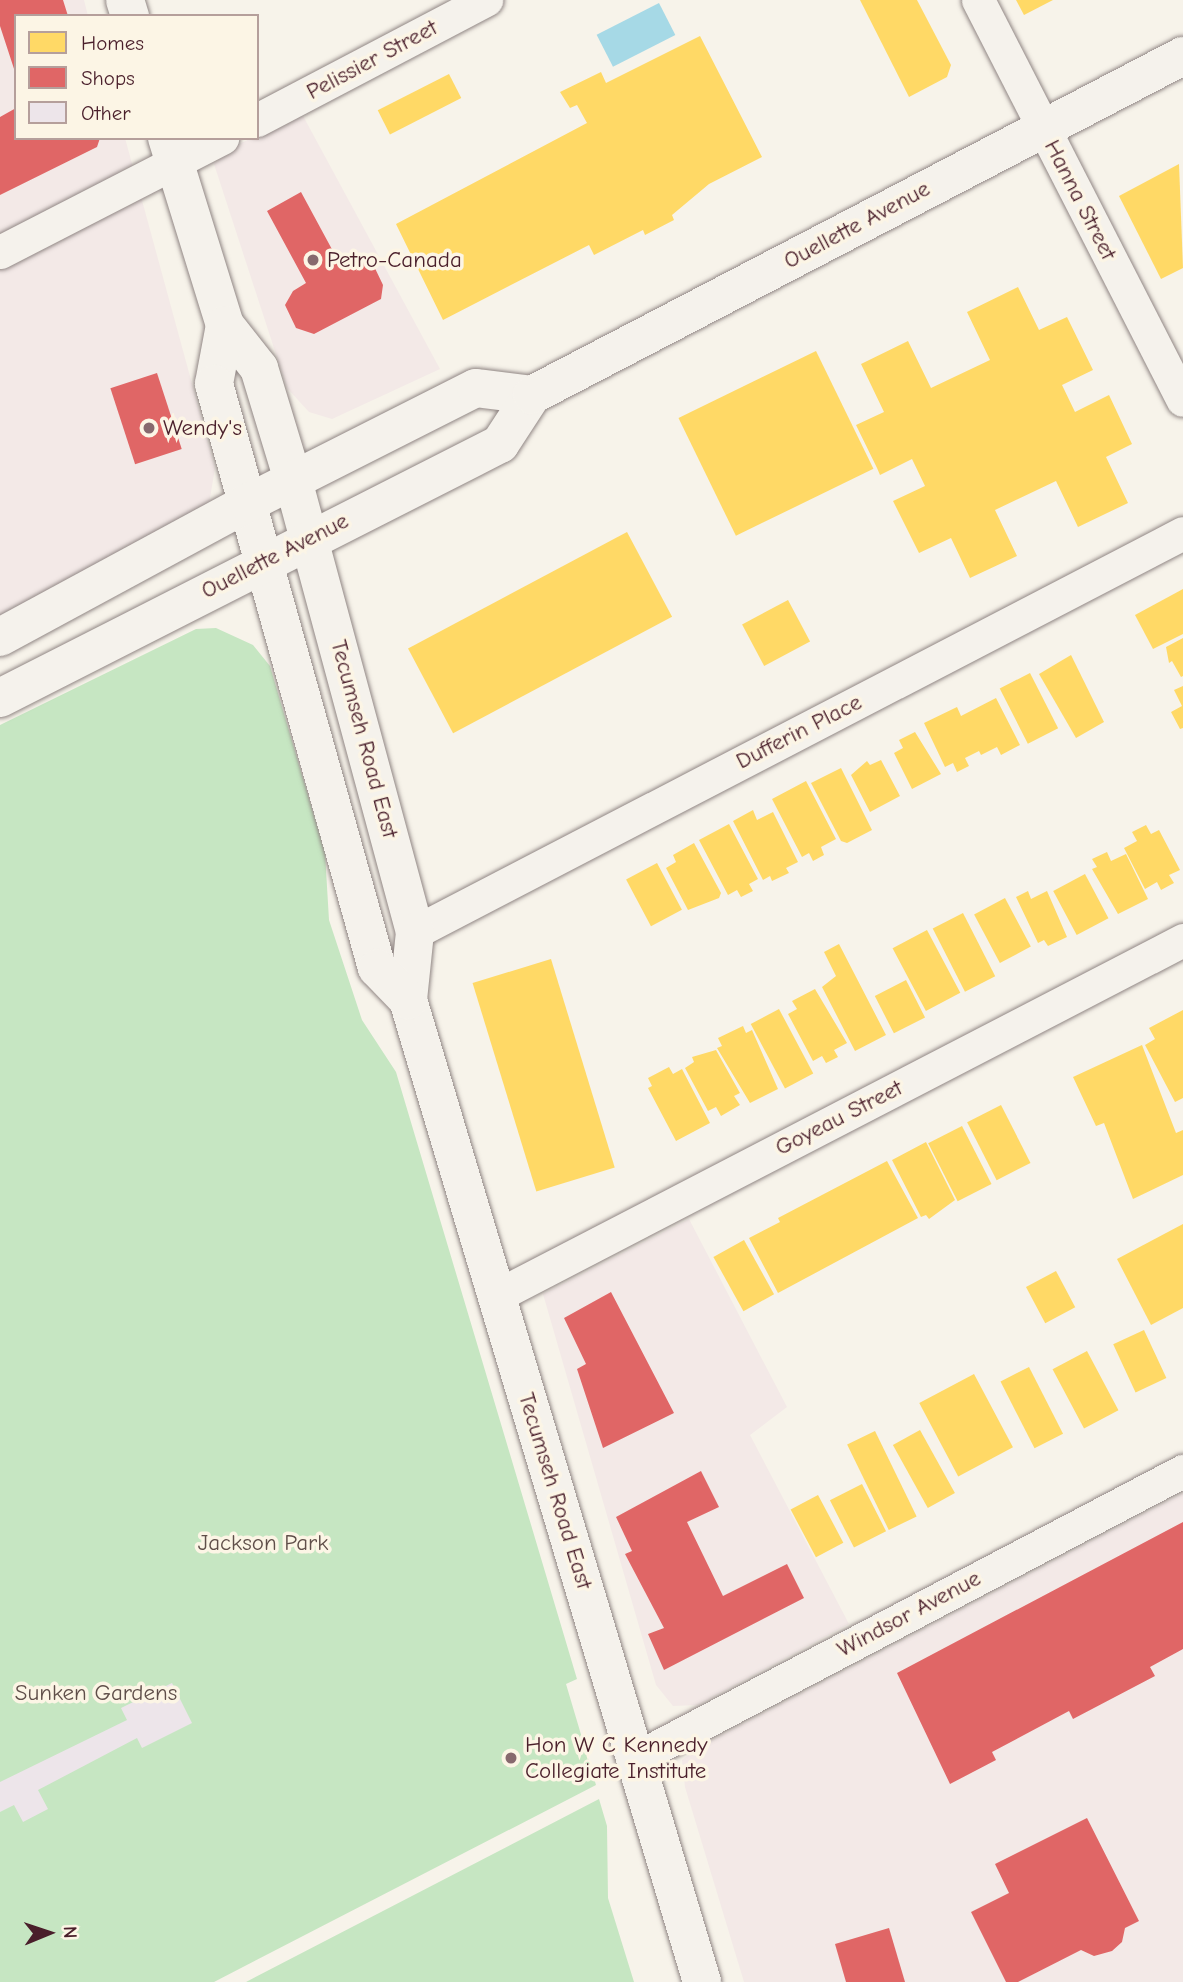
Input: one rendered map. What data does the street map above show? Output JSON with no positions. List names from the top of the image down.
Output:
{
  "streets": {
    "main road": ["Ouellette Avenue", "Tecumseh Road East"],
    "street": [
      "Pelissier Street",
      "Hanna Street",
      "Dufferin Place",
      "Goyeau Street",
      "Windsor Avenue"
    ]
  },
  "crossings": [
    ["Hanna Street", "Ouellette Avenue"],
    ["Ouellette Avenue", "Tecumseh Road East"],
    ["Dufferin Place", "Tecumseh Road East"],
    ["Tecumseh Road East", "Goyeau Street"],
    ["Tecumseh Road East", "Windsor Avenue"]
  ],
  "parks": ["Jackson Park", "Sunken Gardens"],
  "places": ["Petro-Canada", "Wendy's", "Hon W C Kennedy Collegiate Institute"],
  "legend": ["Homes", "Shops", "Other"],
  "north": "right"
}
